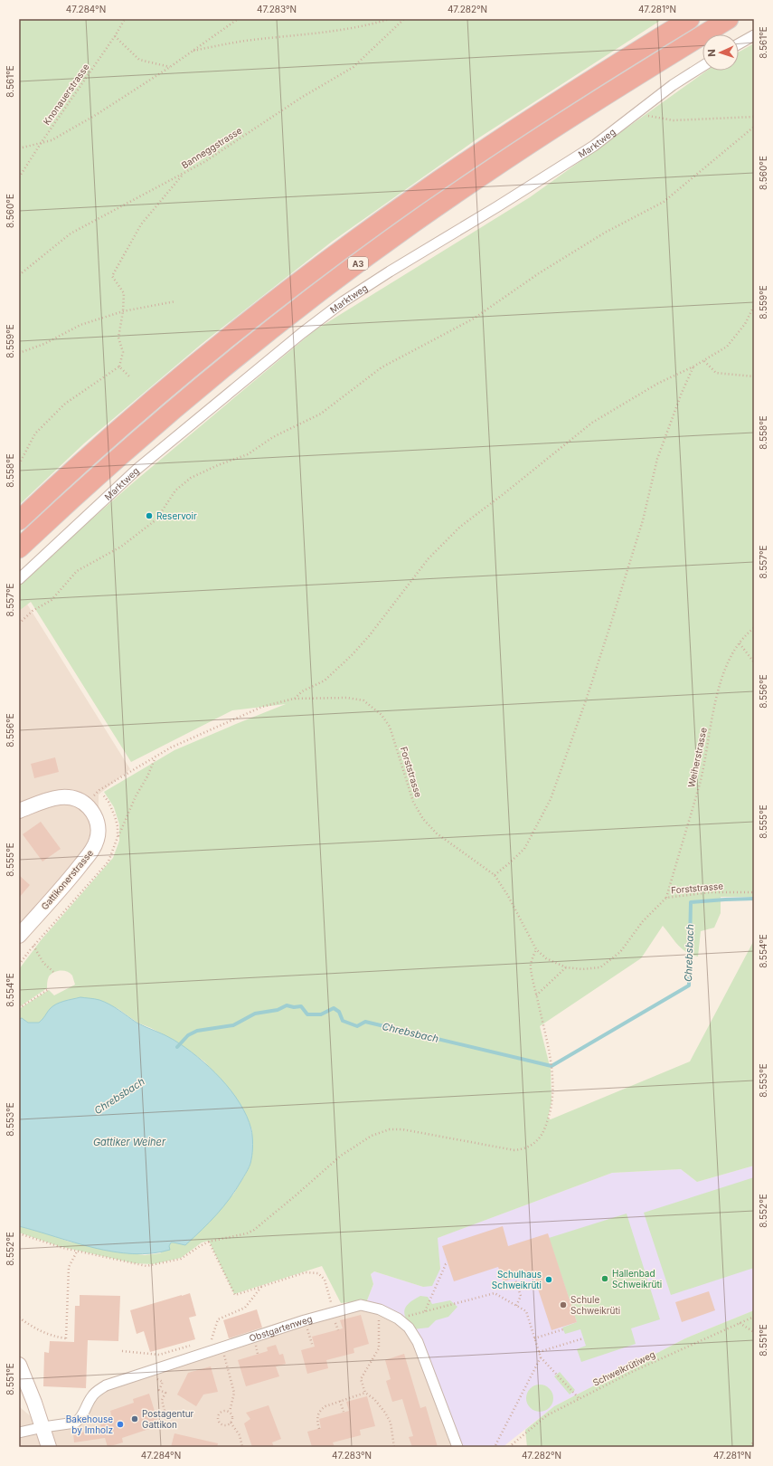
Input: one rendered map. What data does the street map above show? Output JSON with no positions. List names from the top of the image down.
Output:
{
  "streets": {
    "highway": ["A3"],
    "main road": ["Gattikonerstrasse"],
    "street": ["Marktweg", "Obstgartenweg"],
    "path": [
      "Knonauerstrasse",
      "Banneggstrasse",
      "Weiherstrasse",
      "Forststrasse",
      "Schweikrütiweg"
    ]
  },
  "crossings": [
    ["Weiherstrasse", "Forststrasse"],
    ["Forststrasse", "Gattikonerstrasse"]
  ],
  "water": ["Chrebsbach", "Gattiker Weiher"],
  "places": [
    "Reservoir",
    "Hallenbad Schweikrüti",
    "Schulhaus Schweikrüti",
    "Schule Schweikrüti",
    "Postagentur Gattikon",
    "Bakehouse by Imholz"
  ],
  "north": "left",
  "coordinates": [
    "47.284°N",
    "47.283°N",
    "47.282°N",
    "47.281°N",
    "8.561°E",
    "8.560°E",
    "8.559°E",
    "8.558°E",
    "8.557°E",
    "8.556°E",
    "8.555°E",
    "8.554°E",
    "8.553°E",
    "8.552°E",
    "8.551°E"
  ]
}
